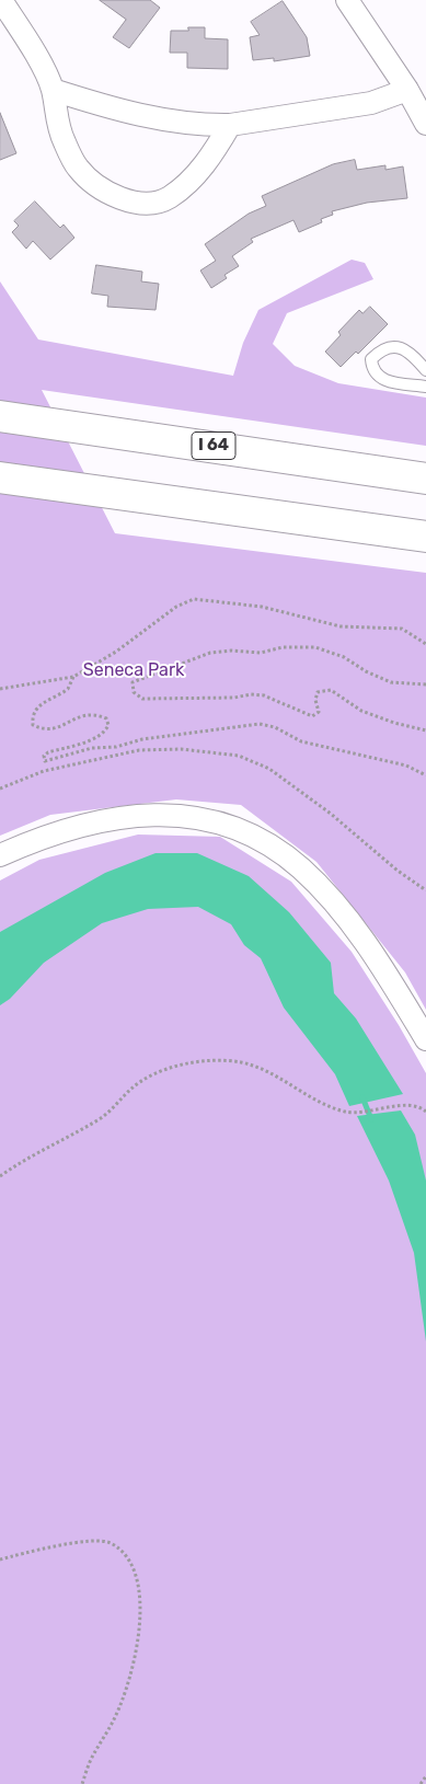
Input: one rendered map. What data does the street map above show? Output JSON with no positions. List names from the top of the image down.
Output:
{
  "streets": {
    "highway": ["I 64"]
  },
  "parks": ["Seneca Park"]
}
